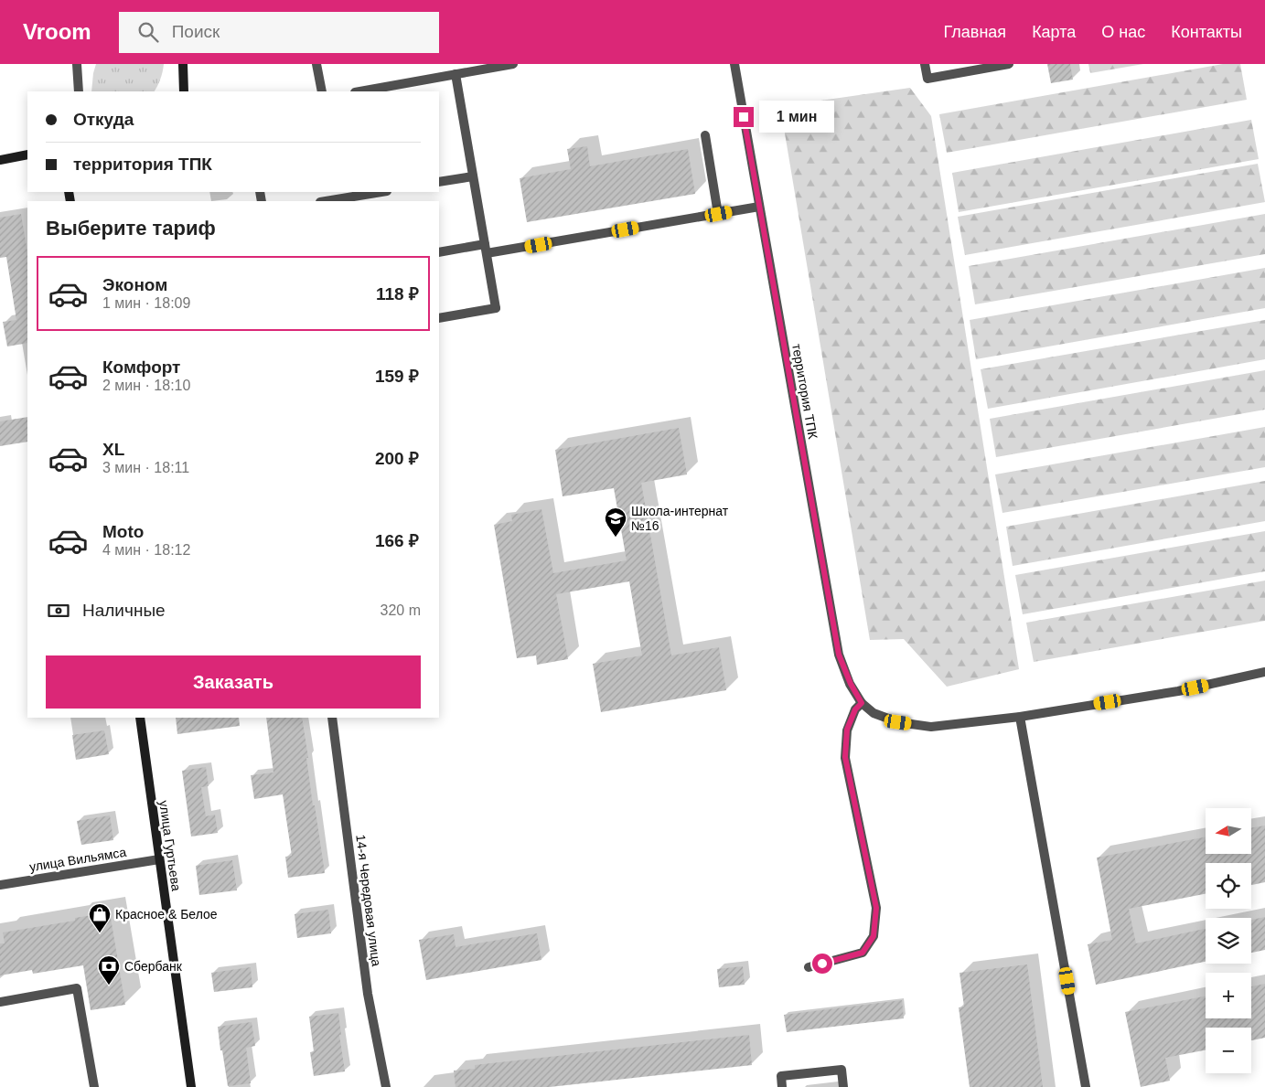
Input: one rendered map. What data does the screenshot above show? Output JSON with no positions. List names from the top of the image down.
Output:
{
  "streets": {
    "main road": ["улица Гуртьева"],
    "street": ["территория ТПК", "улица Вильямса", "14-я Чередовая улица"]
  },
  "crossings": [
    ["улица Гуртьева", "улица Вильямса"]
  ],
  "places": {
    "school or university": ["Школа-интернат №16"],
    "shop": ["Красное & Белое"],
    "bank": ["Сбербанк"]
  },
  "north": "left",
  "page": {
    "header": "Vroom",
    "search": "Поиск",
    "nav": [
      "Главная",
      "Карта",
      "О нас",
      "Контакты"
    ],
    "banner": ["Откуда", "территория ТПК"],
    "bubble": "1 мин",
    "heading": "Выберите тариф",
    "list": [
      {
        "name": "Эконом",
        "note": "1 мин · 18:09",
        "value": "118 ₽"
      },
      {
        "name": "Комфорт",
        "note": "2 мин · 18:10",
        "value": "159 ₽"
      },
      {
        "name": "XL",
        "note": "3 мин · 18:11",
        "value": "200 ₽"
      },
      {
        "name": "Moto",
        "note": "4 мин · 18:12",
        "value": "166 ₽"
      }
    ],
    "pay": ["Наличные", "320 m"],
    "buttons": "Заказать",
    "map_buttons": ["+", "−"]
  }
}
